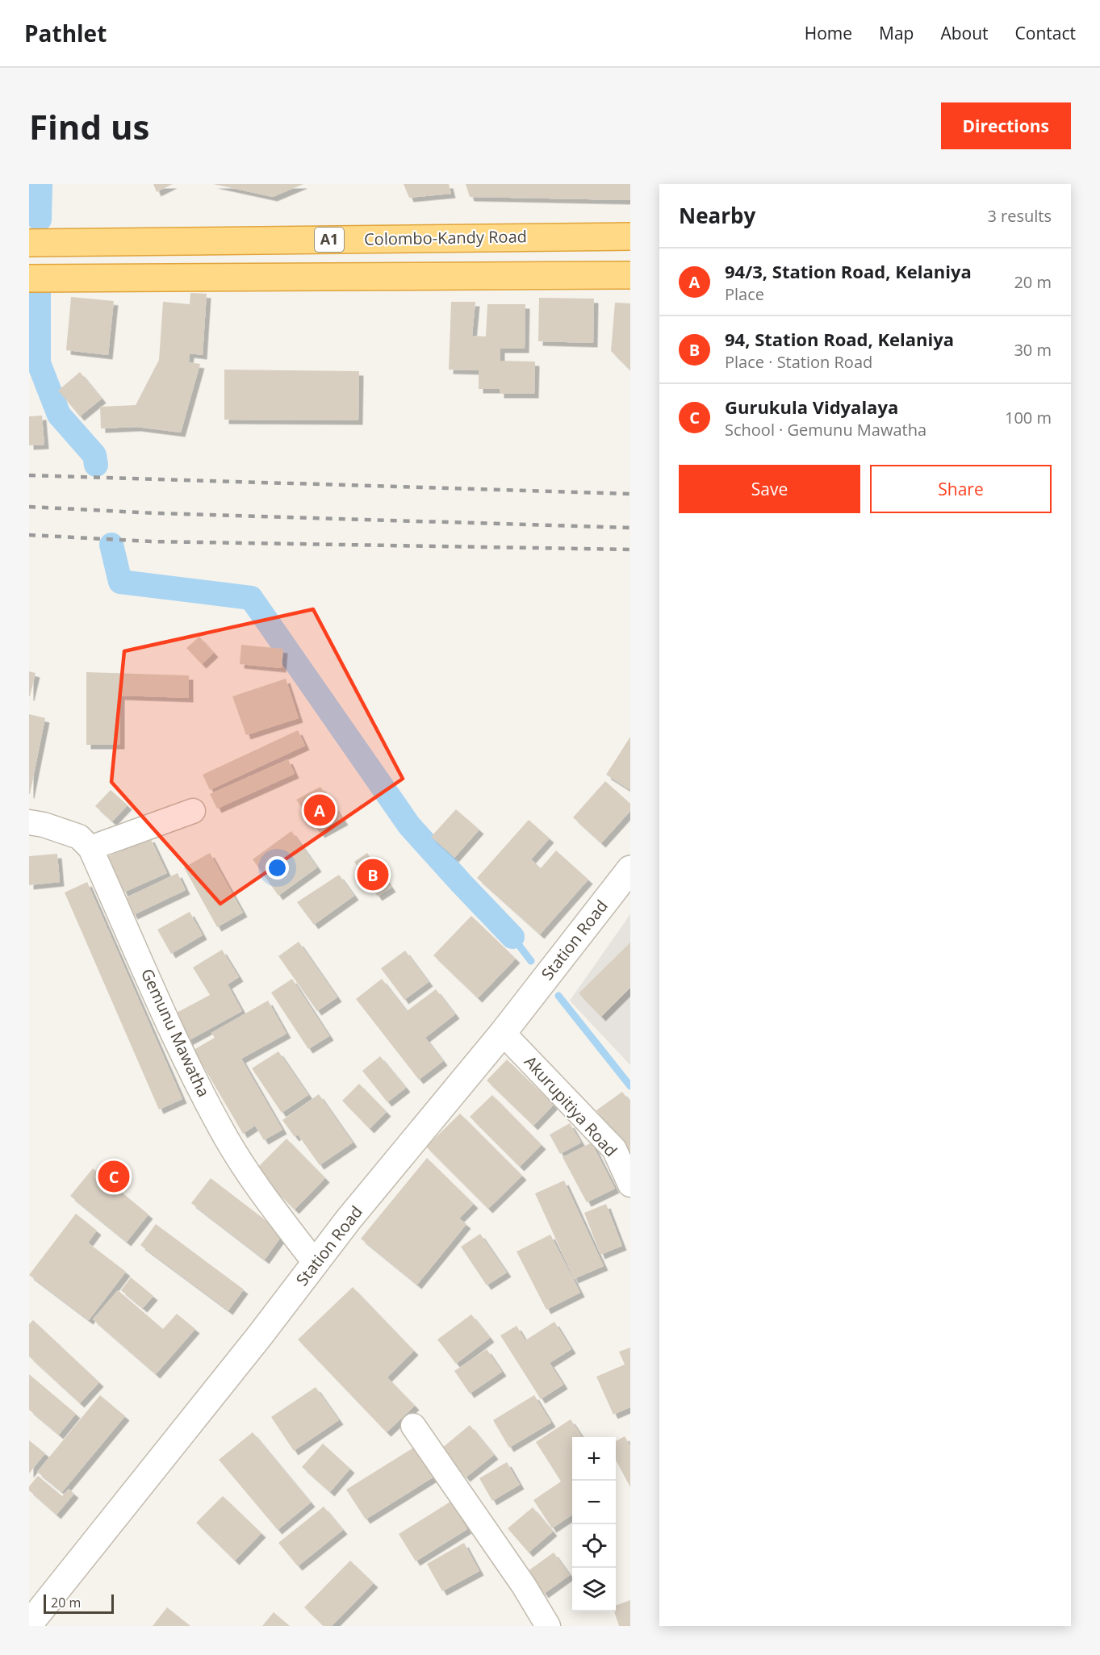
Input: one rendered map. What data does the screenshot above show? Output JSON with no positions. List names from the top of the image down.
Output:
{
  "streets": {
    "highway": ["Colombo-Kandy Road", "A1"],
    "street": ["Station Road", "Gemunu Mawatha", "Akurupitiya Road"]
  },
  "crossings": [
    ["Station Road", "Gemunu Mawatha"],
    ["Station Road", "Akurupitiya Road"]
  ],
  "scale_bar": "20 m",
  "page": {
    "header": "Pathlet",
    "nav": [
      "Home",
      "Map",
      "About",
      "Contact"
    ],
    "buttons": [
      "Directions",
      ["Save", "Share"]
    ],
    "title": "Find us",
    "heading": ["Nearby", "3 results"],
    "list": [
      {
        "mark": "A",
        "name": "94/3, Station Road, Kelaniya",
        "note": "Place",
        "value": "20 m"
      },
      {
        "mark": "B",
        "name": "94, Station Road, Kelaniya",
        "note": "Place · Station Road",
        "value": "30 m"
      },
      {
        "mark": "C",
        "name": "Gurukula Vidyalaya",
        "note": "School · Gemunu Mawatha",
        "value": "100 m"
      }
    ],
    "pins": ["A", "B", "C"],
    "map_buttons": ["+", "−"],
    "scale": "20 m"
  }
}
